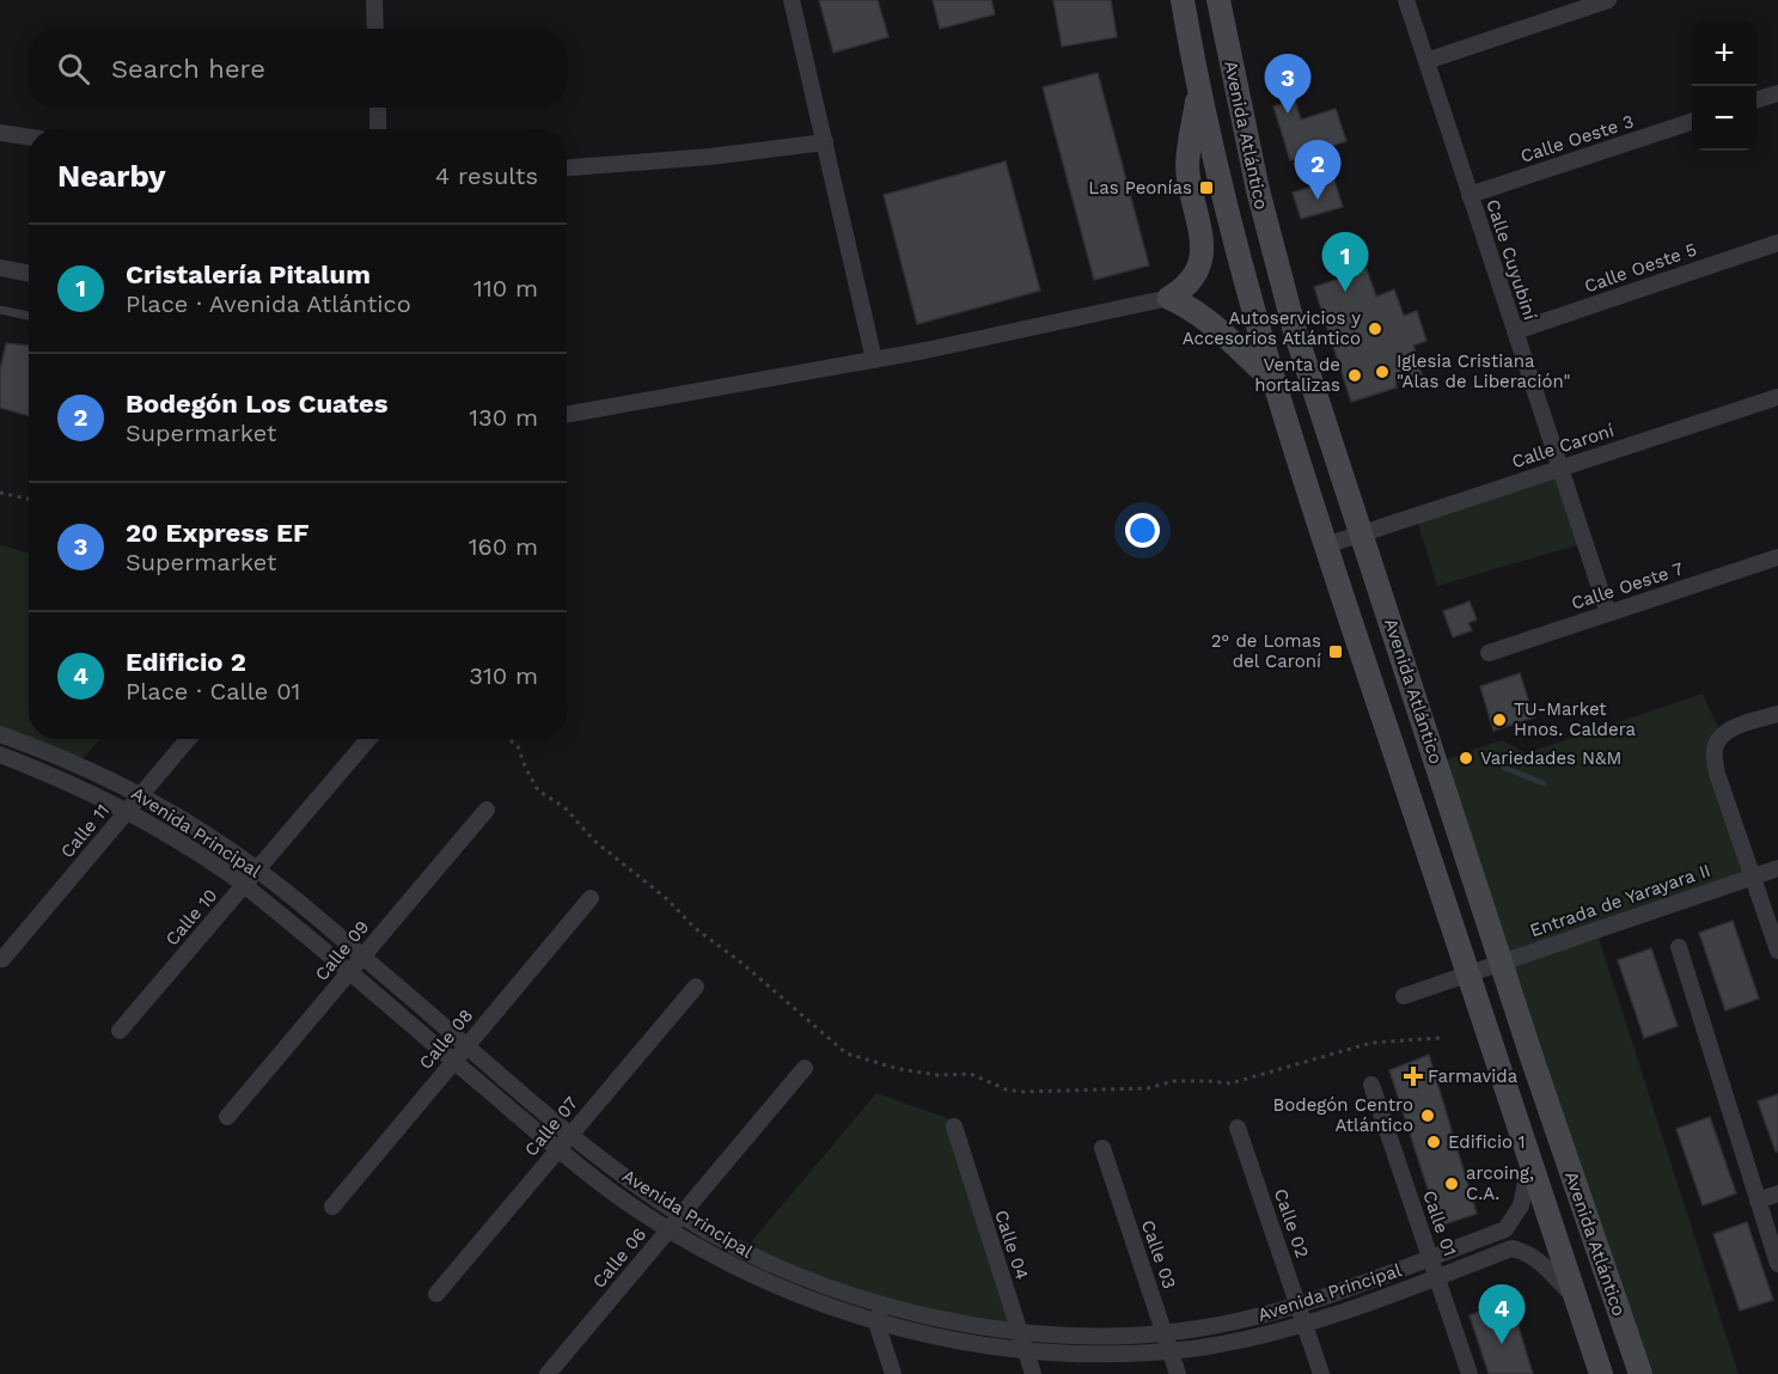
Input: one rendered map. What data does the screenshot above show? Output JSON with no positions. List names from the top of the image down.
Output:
{
  "streets": {
    "main road": ["Avenida Atlántico"],
    "street": [
      "Calle Oeste 3",
      "Calle Cuyubiní",
      "Calle Oeste 5",
      "Calle Caroní",
      "Calle Oeste 7",
      "Calle 11",
      "Avenida Principal",
      "Entrada de Yarayara II",
      "Calle 10",
      "Calle 09",
      "Calle 08",
      "Calle 07",
      "Calle 02",
      "Calle 01",
      "Calle 04",
      "Calle 03",
      "Calle 06"
    ]
  },
  "crossings": [
    ["Avenida Atlántico", "Calle Caroní"],
    ["Avenida Atlántico", "Avenida Principal"],
    ["Avenida Atlántico", "Entrada de Yarayara II"],
    ["Calle Oeste 3", "Calle Cuyubiní"],
    ["Calle Cuyubiní", "Calle Oeste 5"],
    ["Calle Cuyubiní", "Calle Caroní"],
    ["Calle Cuyubiní", "Calle Oeste 7"],
    ["Calle 11", "Avenida Principal"],
    ["Avenida Principal", "Calle 10"],
    ["Avenida Principal", "Calle 09"],
    ["Avenida Principal", "Calle 08"],
    ["Avenida Principal", "Calle 07"],
    ["Avenida Principal", "Calle 02"],
    ["Avenida Principal", "Calle 01"],
    ["Avenida Principal", "Calle 04"],
    ["Avenida Principal", "Calle 03"],
    ["Avenida Principal", "Calle 06"]
  ],
  "places": {
    "transit": ["Las Peonías", "2° de Lomas del Caroní"],
    "other": [
      "Autoservicios y Accesorios Atlántico",
      "Iglesia Cristiana \"Alas de Liberación\"",
      "Venta de hortalizas",
      "TU-Market Hnos. Caldera",
      "Variedades N&M",
      "Bodegón Centro Atlántico",
      "Edificio 1",
      "arcoing, C.A."
    ],
    "health": ["Farmavida"]
  },
  "page": {
    "map_buttons": ["+", "−"],
    "search": "Search here",
    "pins": [
      "3",
      "2",
      "1",
      "4"
    ],
    "heading": ["Nearby", "4 results"],
    "list": [
      {
        "mark": "1",
        "name": "Cristalería Pitalum",
        "note": "Place · Avenida Atlántico",
        "value": "110 m"
      },
      {
        "mark": "2",
        "name": "Bodegón Los Cuates",
        "note": "Supermarket",
        "value": "130 m"
      },
      {
        "mark": "3",
        "name": "20 Express EF",
        "note": "Supermarket",
        "value": "160 m"
      },
      {
        "mark": "4",
        "name": "Edificio 2",
        "note": "Place · Calle 01",
        "value": "310 m"
      }
    ]
  }
}
